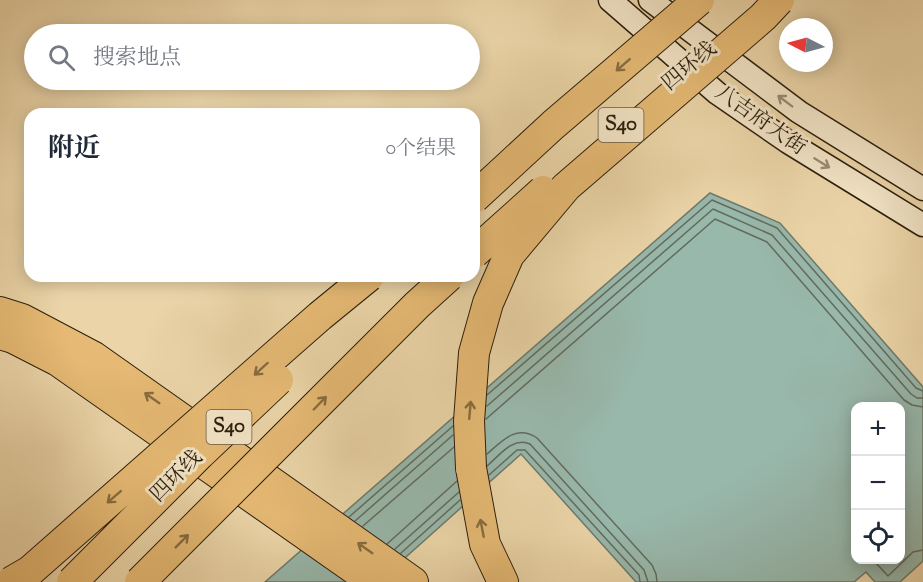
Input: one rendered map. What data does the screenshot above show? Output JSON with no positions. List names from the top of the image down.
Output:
{
  "streets": {
    "highway": ["四环线", "S40"],
    "main road": ["八吉府大街"]
  },
  "north": "left",
  "page": {
    "search": "搜索地点",
    "heading": ["附近", "0个结果"],
    "map_buttons": ["+", "−"]
  }
}
